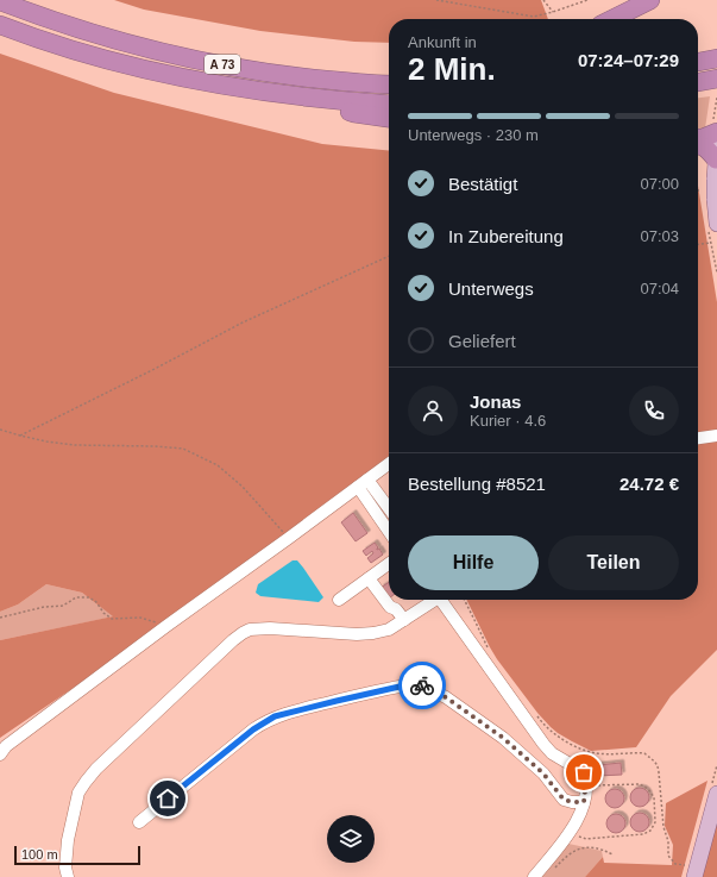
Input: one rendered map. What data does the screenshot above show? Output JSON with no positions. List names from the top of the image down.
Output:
{
  "streets": {
    "highway": ["A 73"]
  },
  "scale_bar": "100 m",
  "page": {
    "heading": ["2 Min.", "Ankunft in", "07:24–07:29"],
    "panel": [
      "Jonas",
      "Kurier · 4.6",
      "Bestellung #8521",
      "24.72 €"
    ],
    "bar": "Unterwegs · 230 m",
    "list": [
      ["Bestätigt", "07:00"],
      ["In Zubereitung", "07:03"],
      ["Unterwegs", "07:04"],
      "Geliefert"
    ],
    "buttons": ["Hilfe", "Teilen"],
    "scale": "100 m"
  }
}
